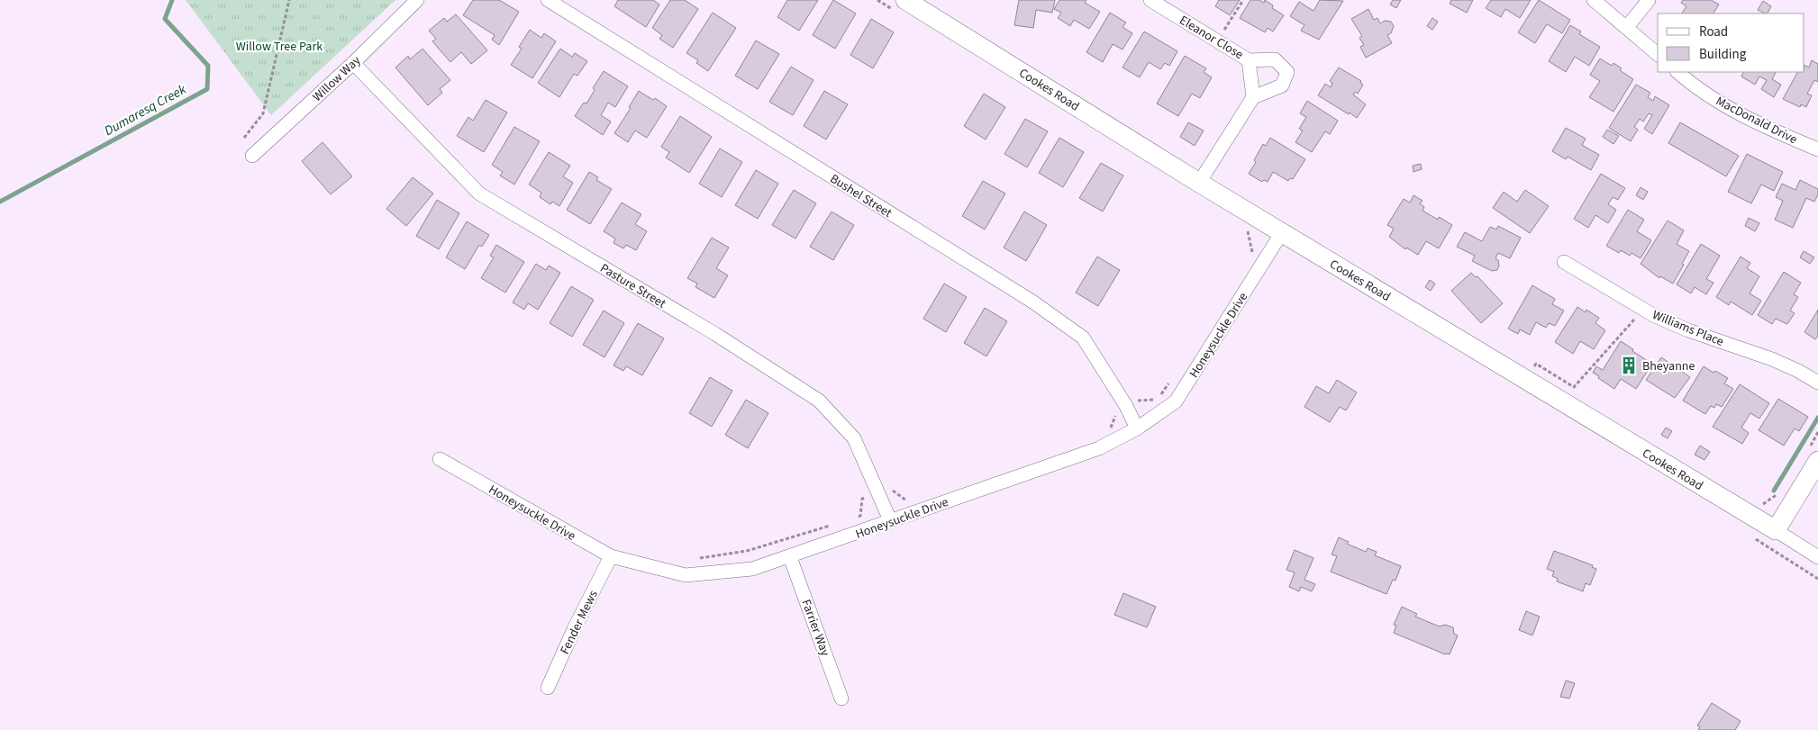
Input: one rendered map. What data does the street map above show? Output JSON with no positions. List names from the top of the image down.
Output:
{
  "streets": {
    "street": [
      "Eleanor Close",
      "Willow Way",
      "Cookes Road",
      "MacDonald Drive",
      "Bushel Street",
      "Pasture Street",
      "Williams Place",
      "Honeysuckle Drive",
      "Fender Mews",
      "Farrier Way"
    ]
  },
  "crossings": [
    ["Willow Way", "Pasture Street"],
    ["Cookes Road", "Honeysuckle Drive"],
    ["Bushel Street", "Honeysuckle Drive"],
    ["Pasture Street", "Honeysuckle Drive"],
    ["Honeysuckle Drive", "Fender Mews"],
    ["Honeysuckle Drive", "Farrier Way"]
  ],
  "water": ["Dumaresq Creek"],
  "parks": ["Willow Tree Park"],
  "places": {
    "building": ["Bheyanne"]
  },
  "legend": ["Road", "Building"]
}
